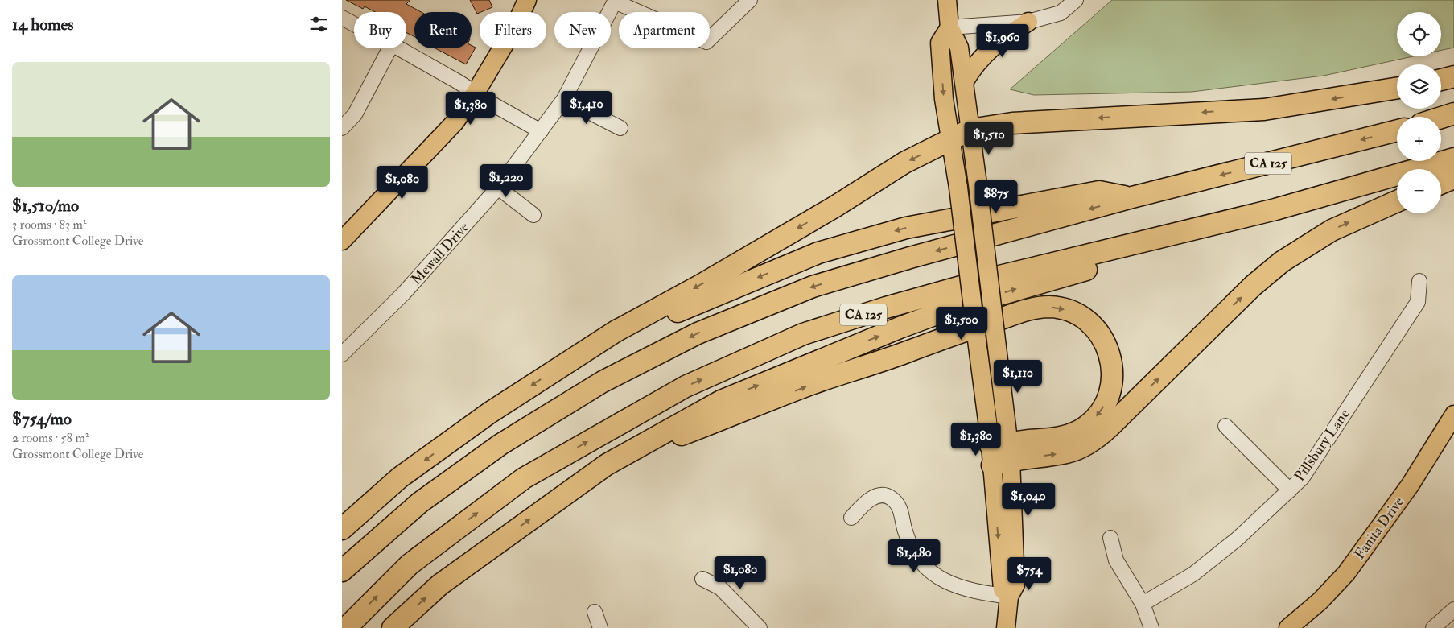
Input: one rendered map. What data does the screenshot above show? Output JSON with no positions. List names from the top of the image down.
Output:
{
  "streets": {
    "highway": ["CA 125"],
    "main road": ["Fanita Drive"],
    "street": ["Mewall Drive", "Pillsbury Lane"]
  },
  "page": {
    "heading": "14 homes",
    "map_buttons": ["+", "−"],
    "chip": [
      "Buy",
      "Rent",
      "Filters",
      "New",
      "Apartment"
    ],
    "price": [
      "$1,960",
      "$1,410",
      "$1,380",
      "$1,510",
      "$1,220",
      "$1,080",
      "$875",
      "$1,500",
      "$1,110",
      "$1,380",
      "$1,040",
      "$1,480",
      "$1,080",
      "$754"
    ],
    "list": [
      {
        "name": "$1,510/mo",
        "note": "3 rooms · 83 m² · Grossmont College Drive"
      },
      {
        "name": "$754/mo",
        "note": "2 rooms · 58 m² · Grossmont College Drive"
      }
    ]
  }
}
